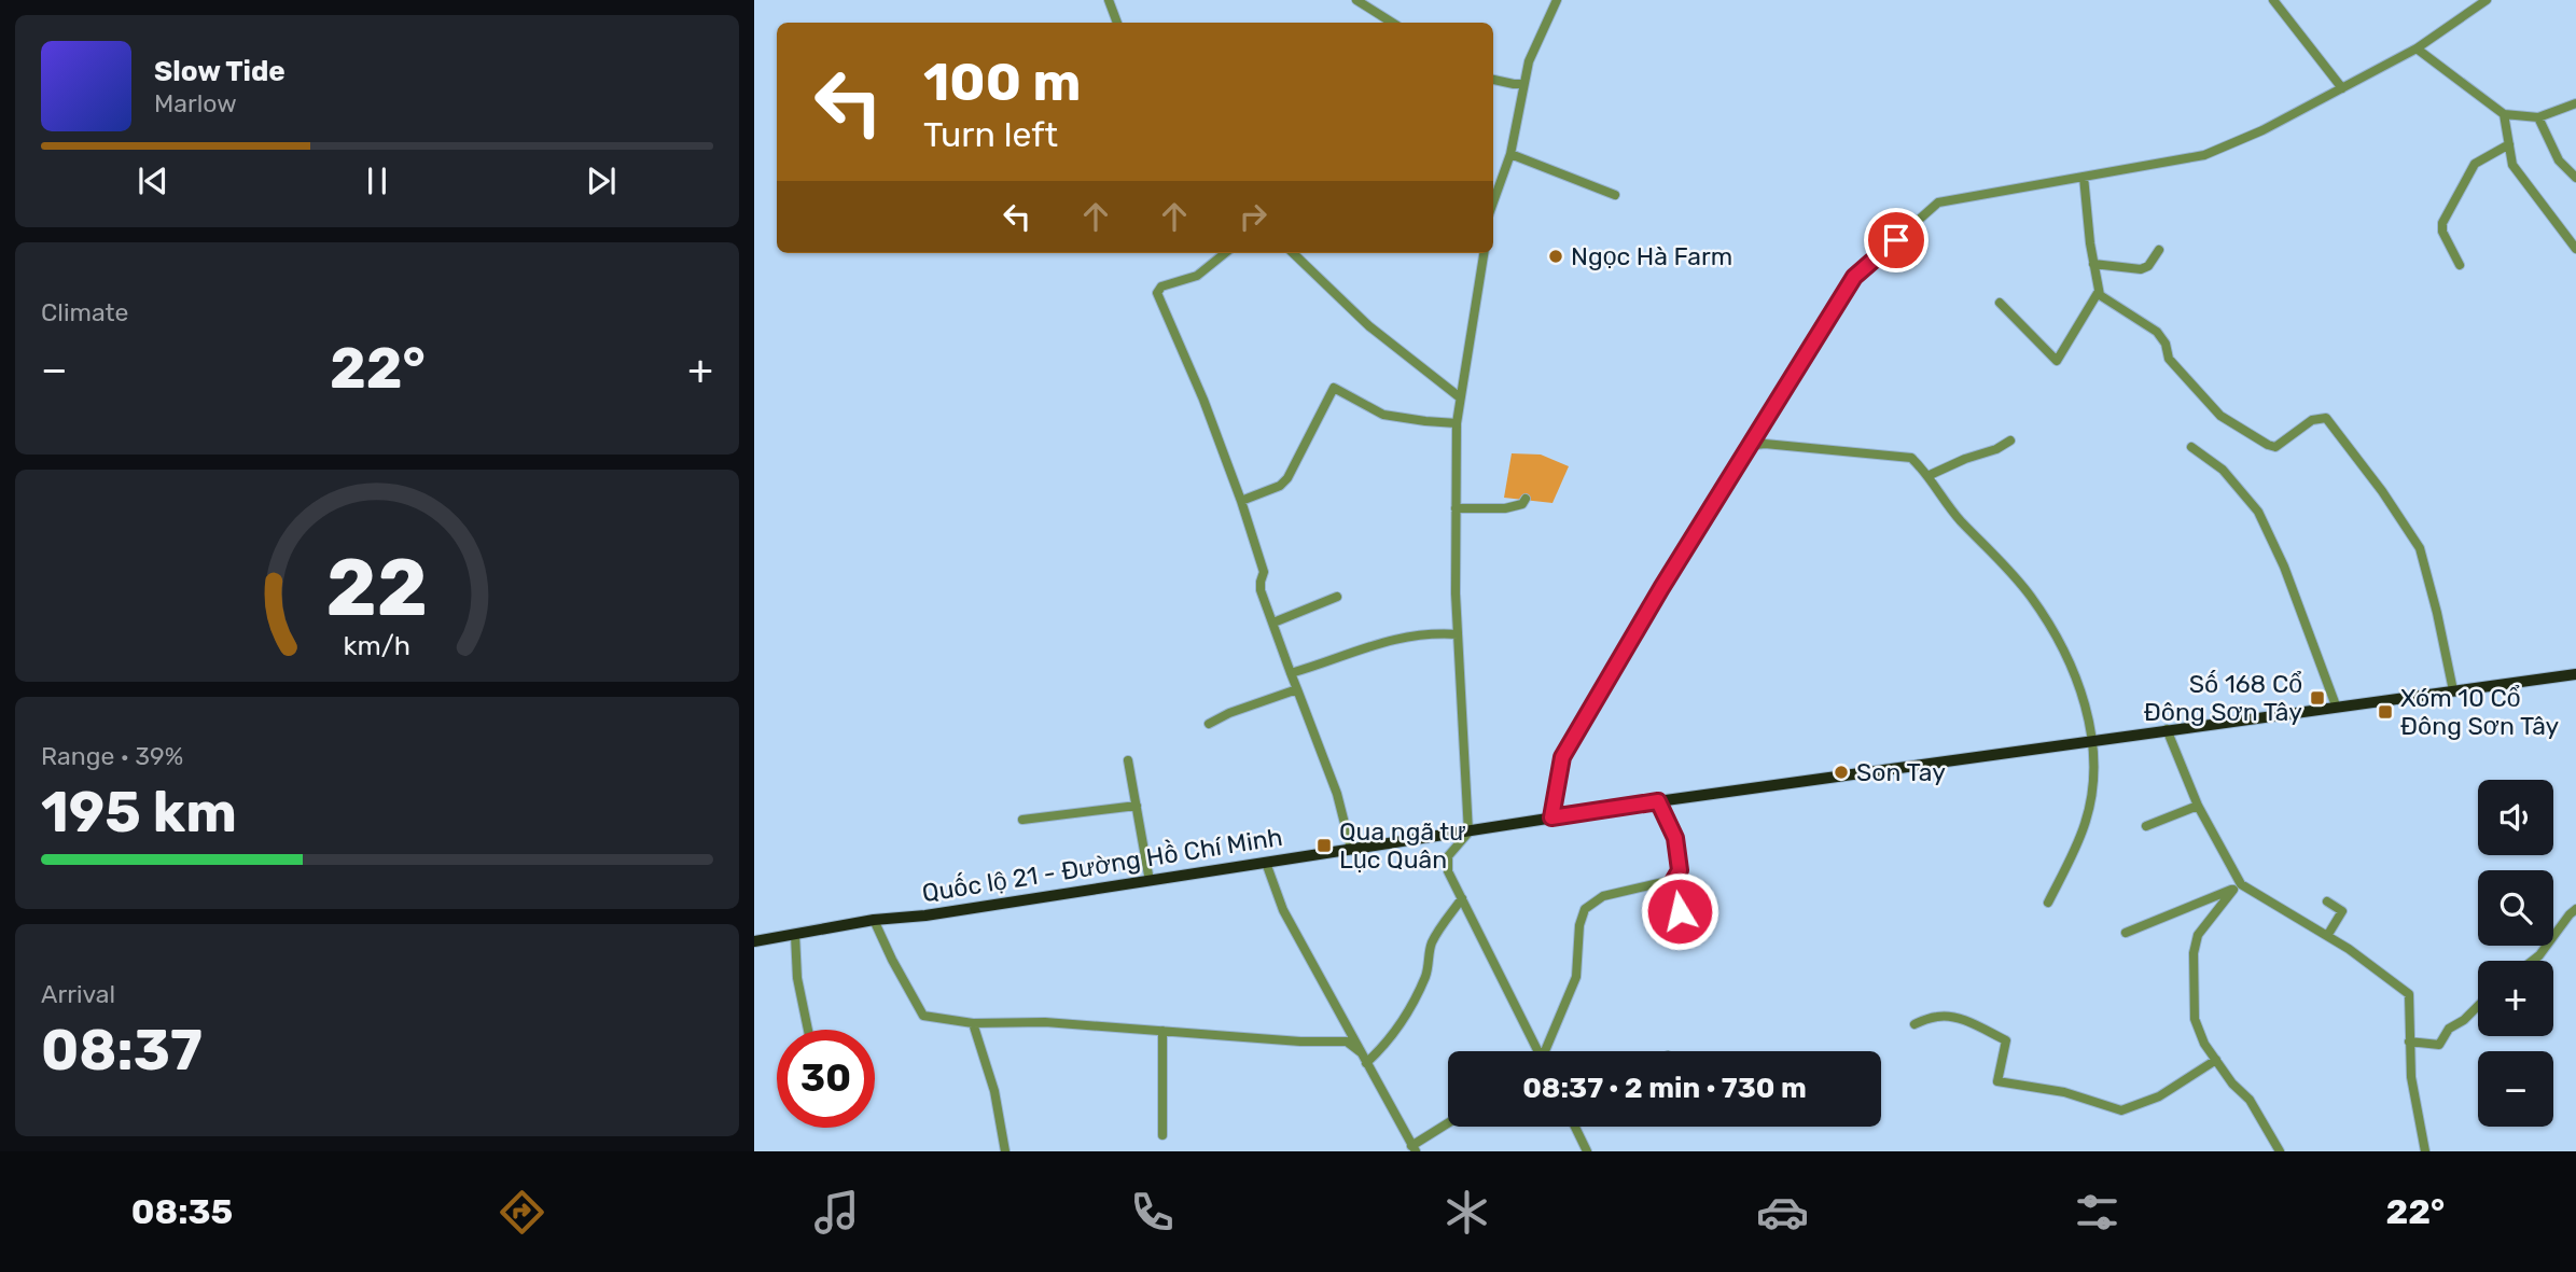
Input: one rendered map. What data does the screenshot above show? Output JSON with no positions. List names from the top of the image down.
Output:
{
  "streets": {
    "highway": ["Quốc lộ 21 - Đường Hồ Chí Minh"]
  },
  "places": {
    "other": ["Ngọc Hà Farm", "Son Tay"],
    "transit": ["Số 168 Cổ Đông Sơn Tây", "Xóm 10 Cổ Đông Sơn Tây", "Qua ngã tư Lục Quân"]
  },
  "page": {
    "turn": ["100 m", "Turn left"],
    "song": ["Slow Tide", "Marlow"],
    "tile": [
      "Climate",
      ["Range · 39%", "195 km"],
      ["Arrival", "08:37"]
    ],
    "heat": ["−", "22°", "+"],
    "map_buttons": ["+", "−"],
    "limit": "30",
    "trip": "08:37 · 2 min · 730 m",
    "tabs": ["08:35", "22°"],
    "gauge": ["22", "km/h"]
  }
}
